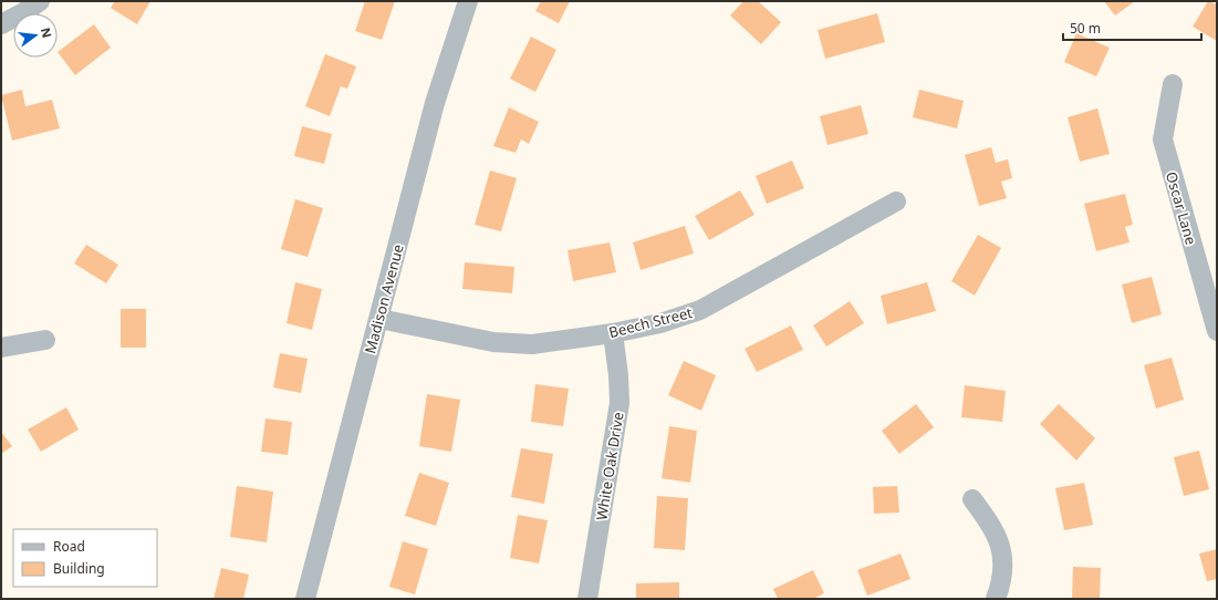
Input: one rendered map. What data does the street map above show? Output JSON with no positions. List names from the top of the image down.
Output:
{
  "streets": {
    "street": [
      "Oscar Lane",
      "Madison Avenue",
      "Beech Street",
      "White Oak Drive"
    ]
  },
  "crossings": [
    ["Madison Avenue", "Beech Street"],
    ["Beech Street", "White Oak Drive"]
  ],
  "legend": ["Road", "Building"],
  "scale_bar": "50 m",
  "north": "right"
}
